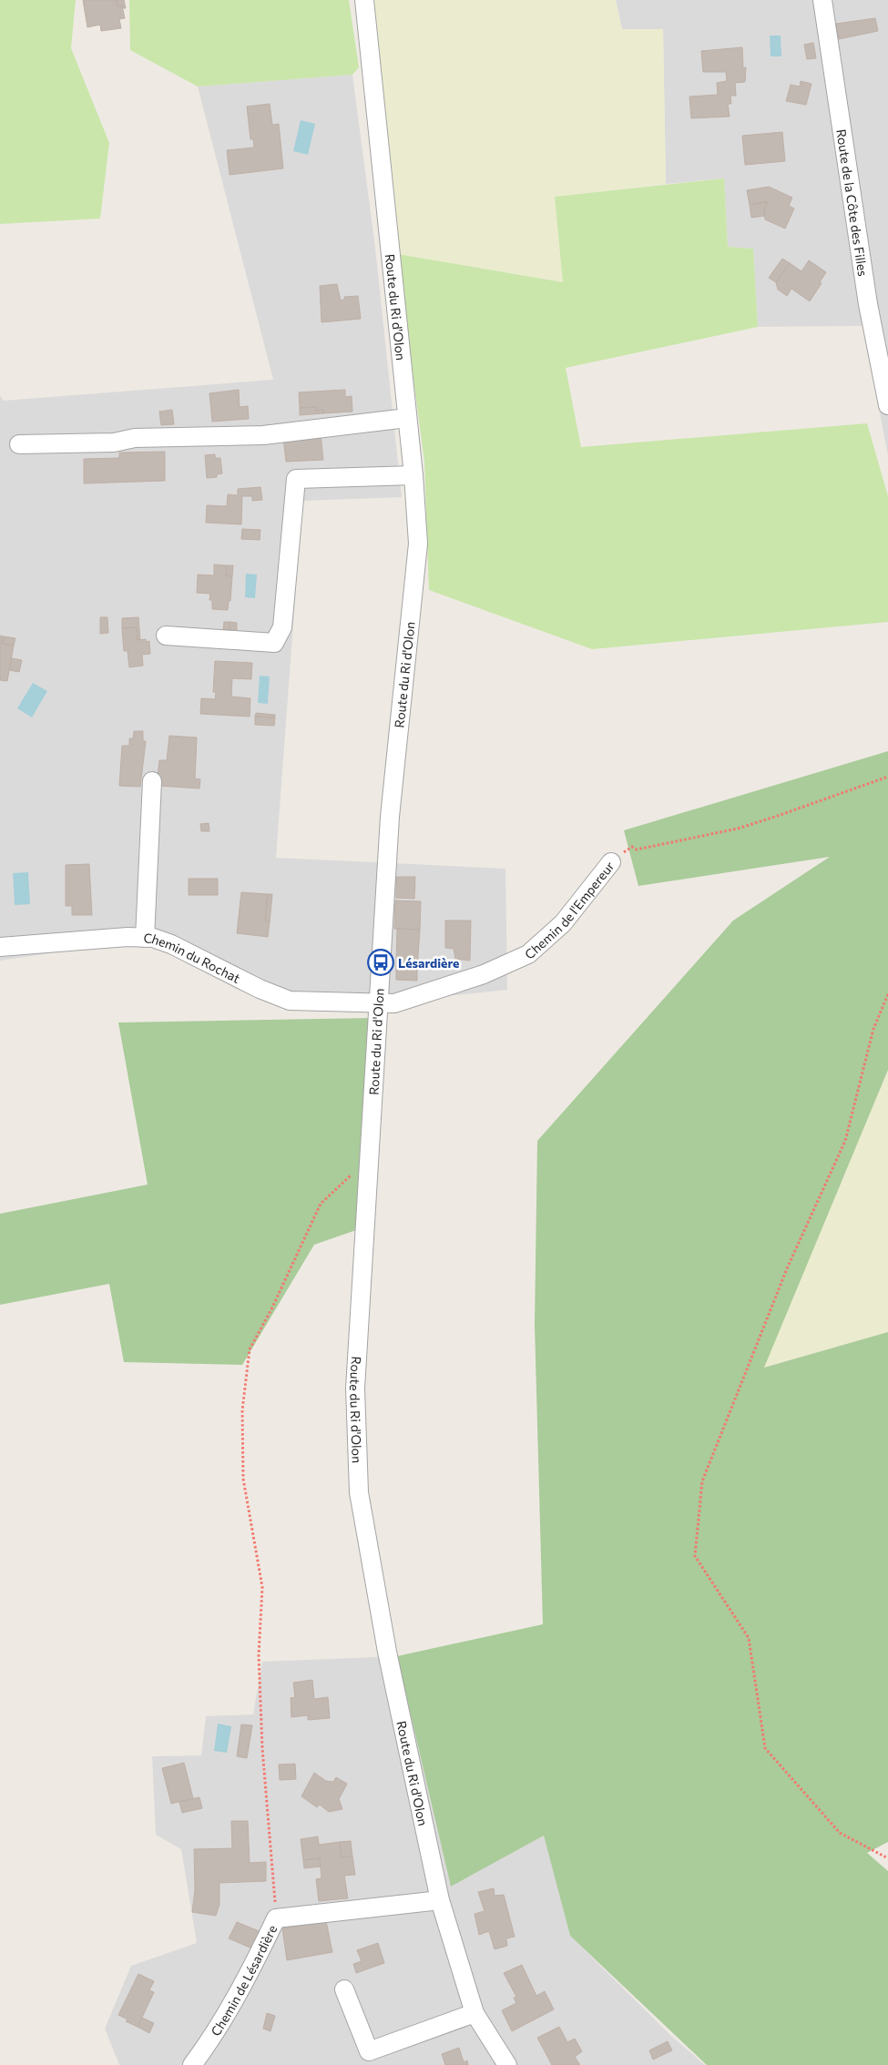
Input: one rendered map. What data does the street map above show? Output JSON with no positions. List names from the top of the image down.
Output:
{
  "streets": {
    "street": [
      "Route de la Côte des Filles",
      "Route du Ri d'Olon",
      "Chemin de l'Empereur",
      "Chemin du Rochat",
      "Chemin de Lésardière"
    ]
  },
  "crossings": [
    ["Route du Ri d'Olon", "Chemin de l'Empereur"],
    ["Route du Ri d'Olon", "Chemin du Rochat"],
    ["Route du Ri d'Olon", "Chemin de Lésardière"],
    ["Chemin de l'Empereur", "Chemin du Rochat"]
  ],
  "places": {
    "bus stop": ["Lésardière"]
  }
}
